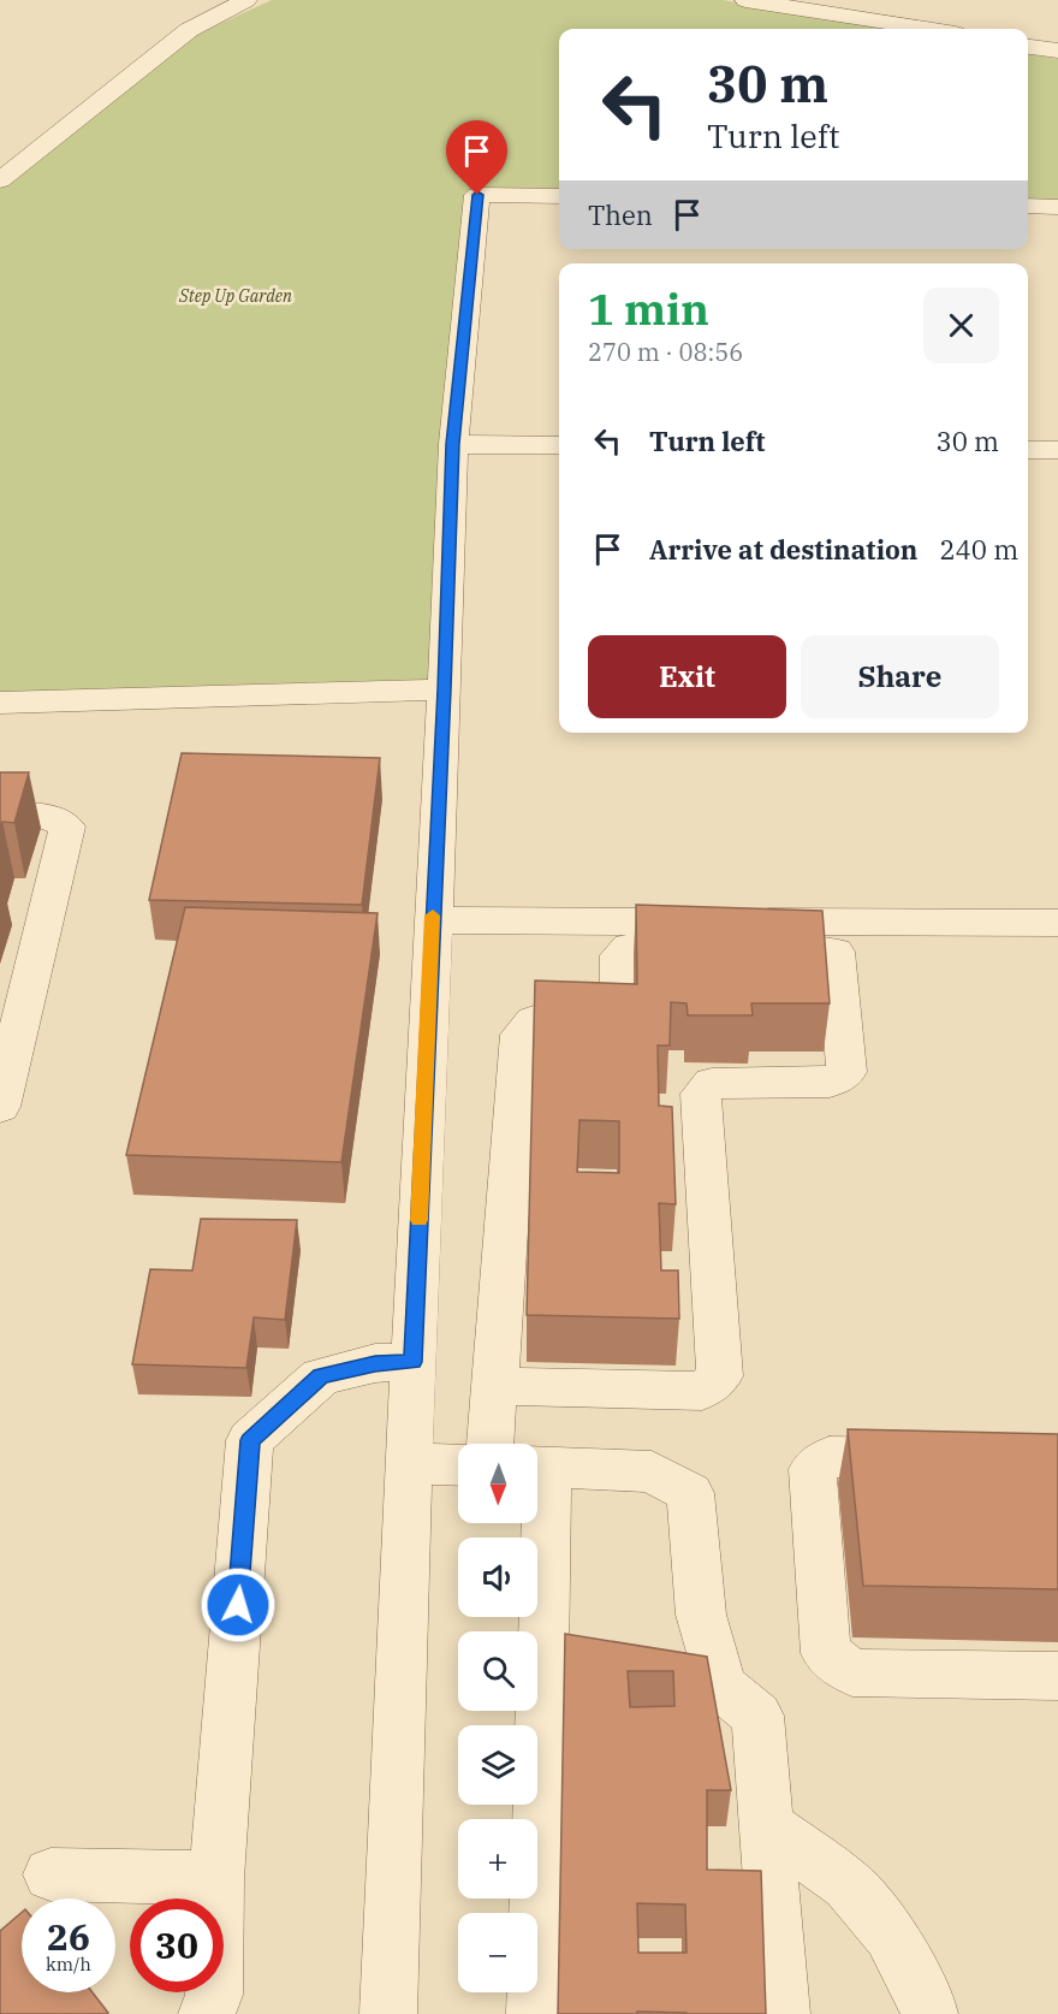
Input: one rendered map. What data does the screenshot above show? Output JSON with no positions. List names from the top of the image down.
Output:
{
  "parks": ["Step Up Garden"],
  "north": "bottom",
  "page": {
    "turn": ["30 m", "Turn left"],
    "then": "Then",
    "heading": ["1 min", "270 m · 08:56"],
    "list": [
      {
        "name": "Turn left",
        "value": "30 m"
      },
      {
        "name": "Arrive at destination",
        "value": "240 m"
      }
    ],
    "buttons": ["Exit", "Share"],
    "map_buttons": ["+", "−"],
    "speed": "26 km/h",
    "limit": "30"
  }
}
